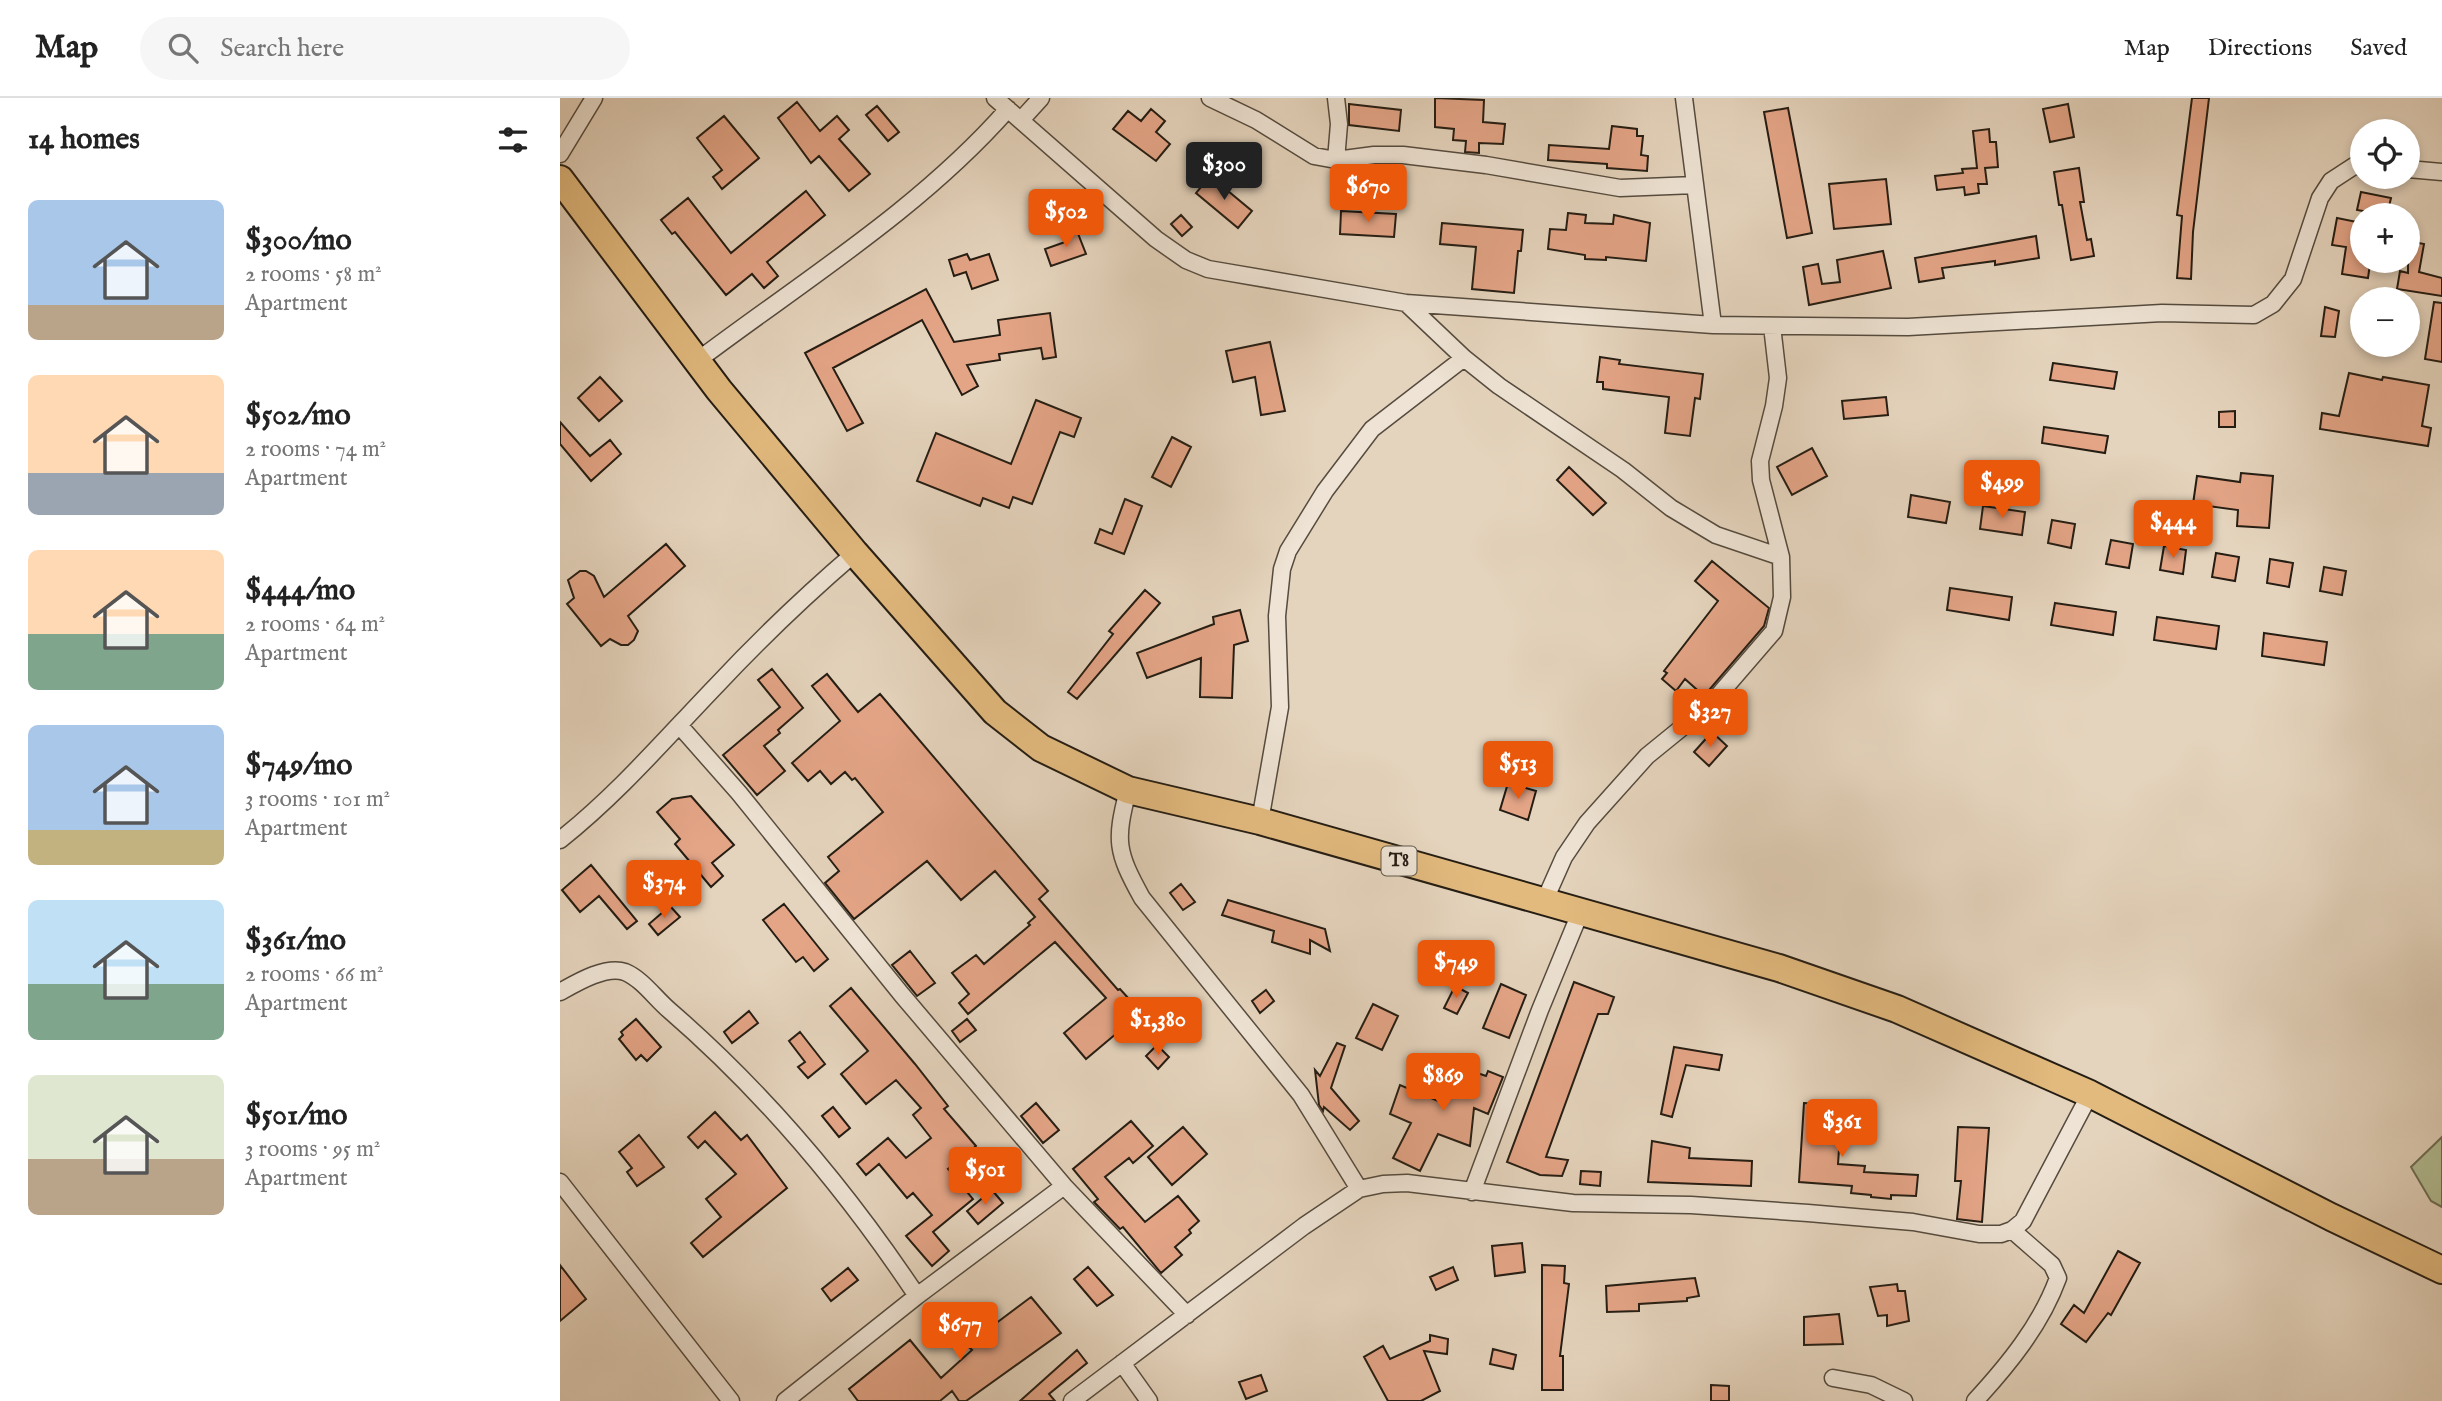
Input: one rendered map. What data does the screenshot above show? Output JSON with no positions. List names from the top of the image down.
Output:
{
  "streets": {
    "highway": ["T8"]
  },
  "page": {
    "header": "Map",
    "search": "Search here",
    "nav": ["Map", "Directions", "Saved"],
    "heading": "14 homes",
    "map_buttons": ["+", "−"],
    "price": [
      "$300",
      "$670",
      "$502",
      "$499",
      "$444",
      "$327",
      "$513",
      "$374",
      "$749",
      "$1,380",
      "$869",
      "$361",
      "$501",
      "$677"
    ],
    "list": [
      {
        "name": "$300/mo",
        "note": "2 rooms · 58 m² · Apartment"
      },
      {
        "name": "$502/mo",
        "note": "2 rooms · 74 m² · Apartment"
      },
      {
        "name": "$444/mo",
        "note": "2 rooms · 64 m² · Apartment"
      },
      {
        "name": "$749/mo",
        "note": "3 rooms · 101 m² · Apartment"
      },
      {
        "name": "$361/mo",
        "note": "2 rooms · 66 m² · Apartment"
      },
      {
        "name": "$501/mo",
        "note": "3 rooms · 95 m² · Apartment"
      }
    ]
  }
}
